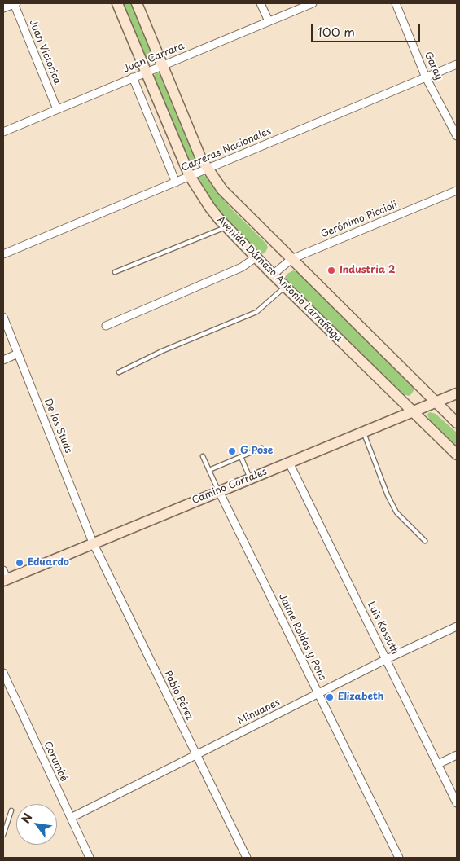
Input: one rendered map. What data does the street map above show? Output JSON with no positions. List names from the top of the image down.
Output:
{
  "streets": {
    "street": [
      "Juan Victorica",
      "Juan Carrara",
      "Garay",
      "Carreras Nacionales",
      "Gerónimo Piccioli",
      "Avenida Dámaso Antonio Larrañaga",
      "De los Studs",
      "Camino Corrales",
      "Luis Kossuth",
      "Jaime Roldos y Pons",
      "Pablo Pérez",
      "Minuanes",
      "Corumbé"
    ]
  },
  "crossings": [
    ["Juan Victorica", "Juan Carrara"],
    ["Juan Carrara", "Avenida Dámaso Antonio Larrañaga"],
    ["Garay", "Carreras Nacionales"],
    ["Carreras Nacionales", "Avenida Dámaso Antonio Larrañaga"],
    ["Gerónimo Piccioli", "Avenida Dámaso Antonio Larrañaga"],
    ["Avenida Dámaso Antonio Larrañaga", "Camino Corrales"],
    ["De los Studs", "Camino Corrales"],
    ["De los Studs", "Pablo Pérez"],
    ["Camino Corrales", "Luis Kossuth"],
    ["Camino Corrales", "Jaime Roldos y Pons"],
    ["Camino Corrales", "Pablo Pérez"],
    ["Luis Kossuth", "Minuanes"],
    ["Jaime Roldos y Pons", "Minuanes"],
    ["Pablo Pérez", "Minuanes"],
    ["Minuanes", "Corumbé"]
  ],
  "places": [
    "Industria 2",
    "G Pose",
    "Eduardo",
    "Elizabeth"
  ],
  "scale_bar": "100 m",
  "north": "top left"
}
